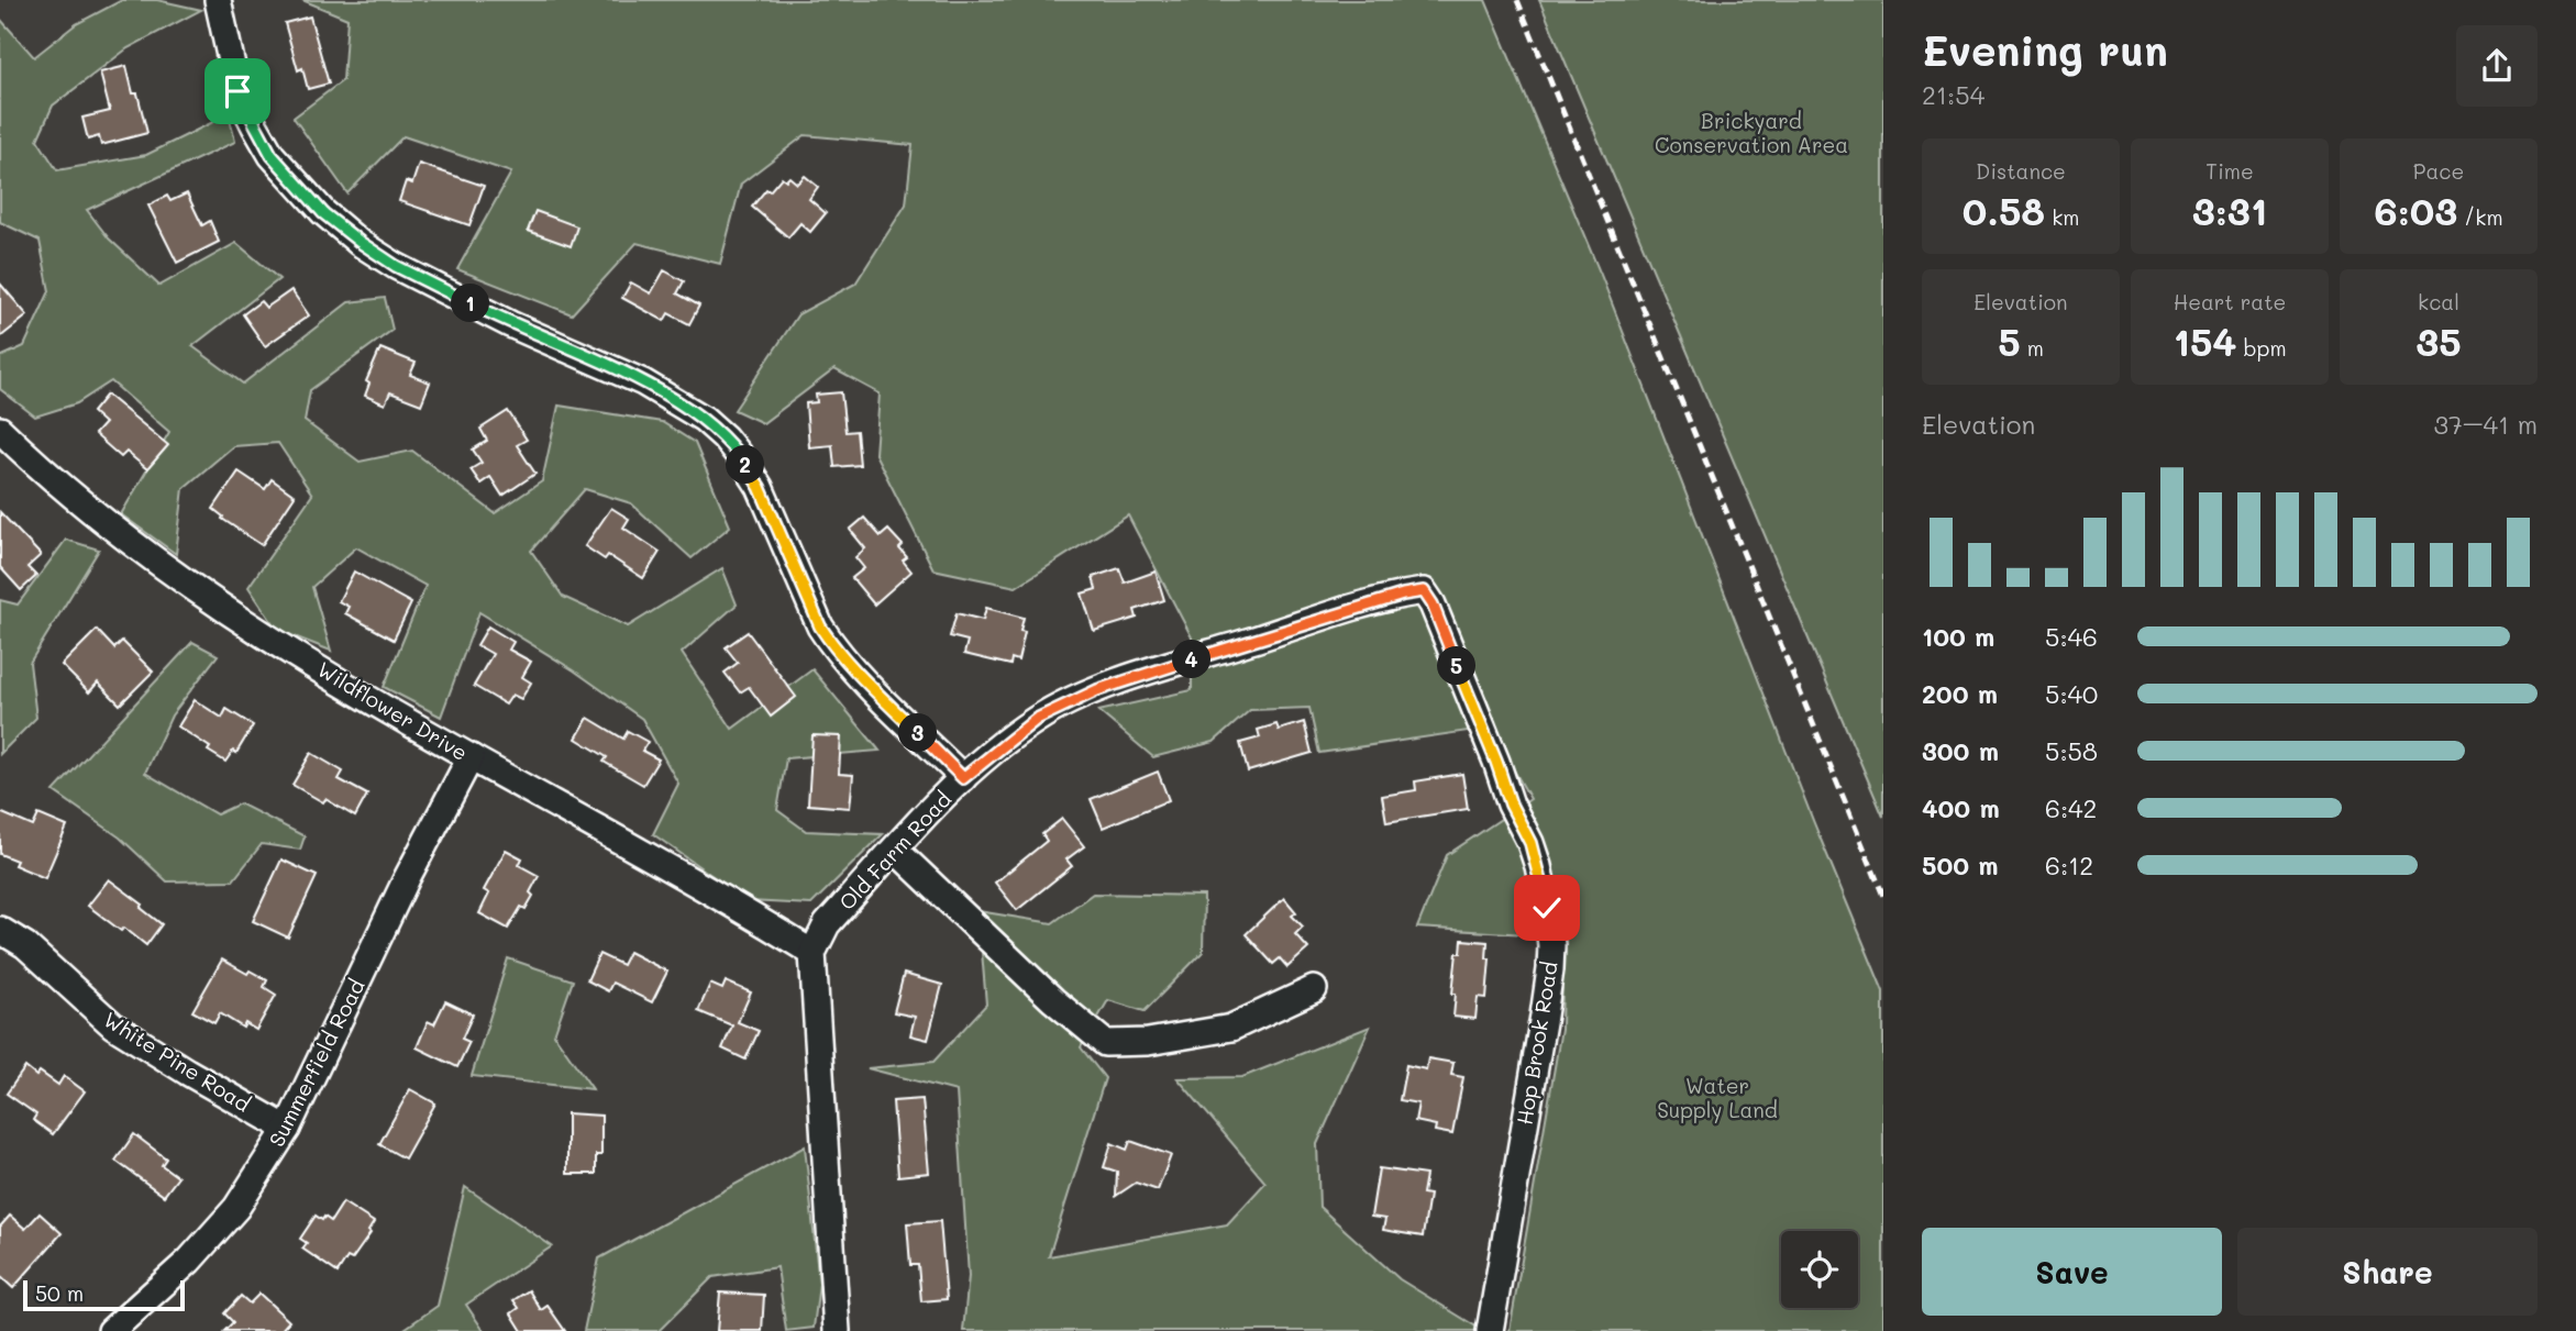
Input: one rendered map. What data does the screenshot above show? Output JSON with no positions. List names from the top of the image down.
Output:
{
  "streets": {
    "street": [
      "Wildflower Drive",
      "Old Farm Road",
      "Hop Brook Road",
      "White Pine Road",
      "Summerfield Road"
    ]
  },
  "crossings": [
    ["Wildflower Drive", "Old Farm Road"],
    ["Wildflower Drive", "Summerfield Road"],
    ["Old Farm Road", "Hop Brook Road"],
    ["White Pine Road", "Summerfield Road"]
  ],
  "parks": ["Brickyard Conservation Area", "Water Supply Land"],
  "scale_bar": "50 m",
  "page": {
    "heading": ["Evening run", "21:54"],
    "stats": [
      ["Distance", "0.58 km"],
      ["Time", "3:31"],
      ["Pace", "6:03 /km"],
      ["Elevation", "5 m"],
      ["Heart rate", "154 bpm"],
      ["kcal", "35"]
    ],
    "pins": [
      "1",
      "2",
      "4",
      "5",
      "3"
    ],
    "chart": ["Elevation", "37–41 m"],
    "list": [
      {
        "name": "100 m",
        "note": "5:46"
      },
      {
        "name": "200 m",
        "note": "5:40"
      },
      {
        "name": "300 m",
        "note": "5:58"
      },
      {
        "name": "400 m",
        "note": "6:42"
      },
      {
        "name": "500 m",
        "note": "6:12"
      }
    ],
    "buttons": ["Save", "Share"],
    "scale": "50 m"
  }
}
